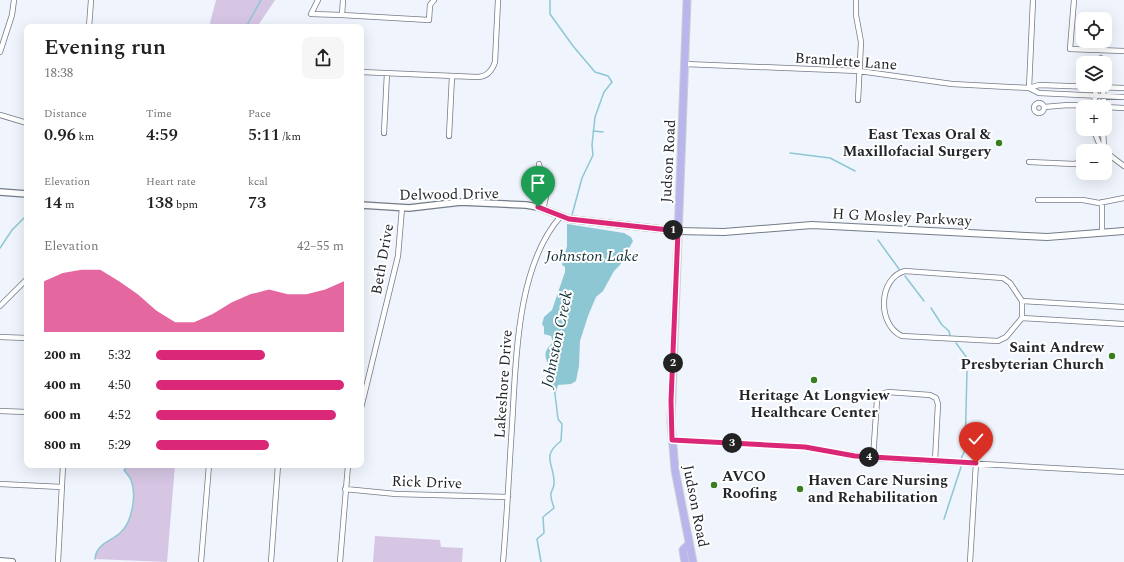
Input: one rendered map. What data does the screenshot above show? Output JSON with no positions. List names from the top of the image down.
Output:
{
  "streets": {
    "main road": ["Judson Road", "H G Mosley Parkway"],
    "street": [
      "Bramlette Lane",
      "Delwood Drive",
      "Beth Drive",
      "Lakeshore Drive",
      "Rick Drive"
    ]
  },
  "crossings": [
    ["Bramlette Lane", "Judson Road"],
    ["Judson Road", "Delwood Drive"],
    ["Judson Road", "H G Mosley Parkway"],
    ["Delwood Drive", "H G Mosley Parkway"],
    ["Delwood Drive", "Beth Drive"],
    ["Delwood Drive", "Lakeshore Drive"],
    ["Lakeshore Drive", "Rick Drive"]
  ],
  "water": ["Johnston Lake", "Johnston Creek"],
  "places": [
    "East Texas Oral & Maxillofacial Surgery",
    "Saint Andrew Presbyterian Church",
    "Heritage At Longview Healthcare Center",
    "AVCO Roofing",
    "Haven Care Nursing and Rehabilitation"
  ],
  "page": {
    "map_buttons": ["+", "−"],
    "heading": ["Evening run", "18:38"],
    "stats": [
      ["Distance", "0.96 km"],
      ["Time", "4:59"],
      ["Pace", "5:11 /km"],
      ["Elevation", "14 m"],
      ["Heart rate", "138 bpm"],
      ["kcal", "73"]
    ],
    "pins": [
      "1",
      "2",
      "3",
      "4"
    ],
    "chart": ["Elevation", "42–55 m"],
    "list": [
      {
        "name": "200 m",
        "note": "5:32"
      },
      {
        "name": "400 m",
        "note": "4:50"
      },
      {
        "name": "600 m",
        "note": "4:52"
      },
      {
        "name": "800 m",
        "note": "5:29"
      }
    ]
  }
}
